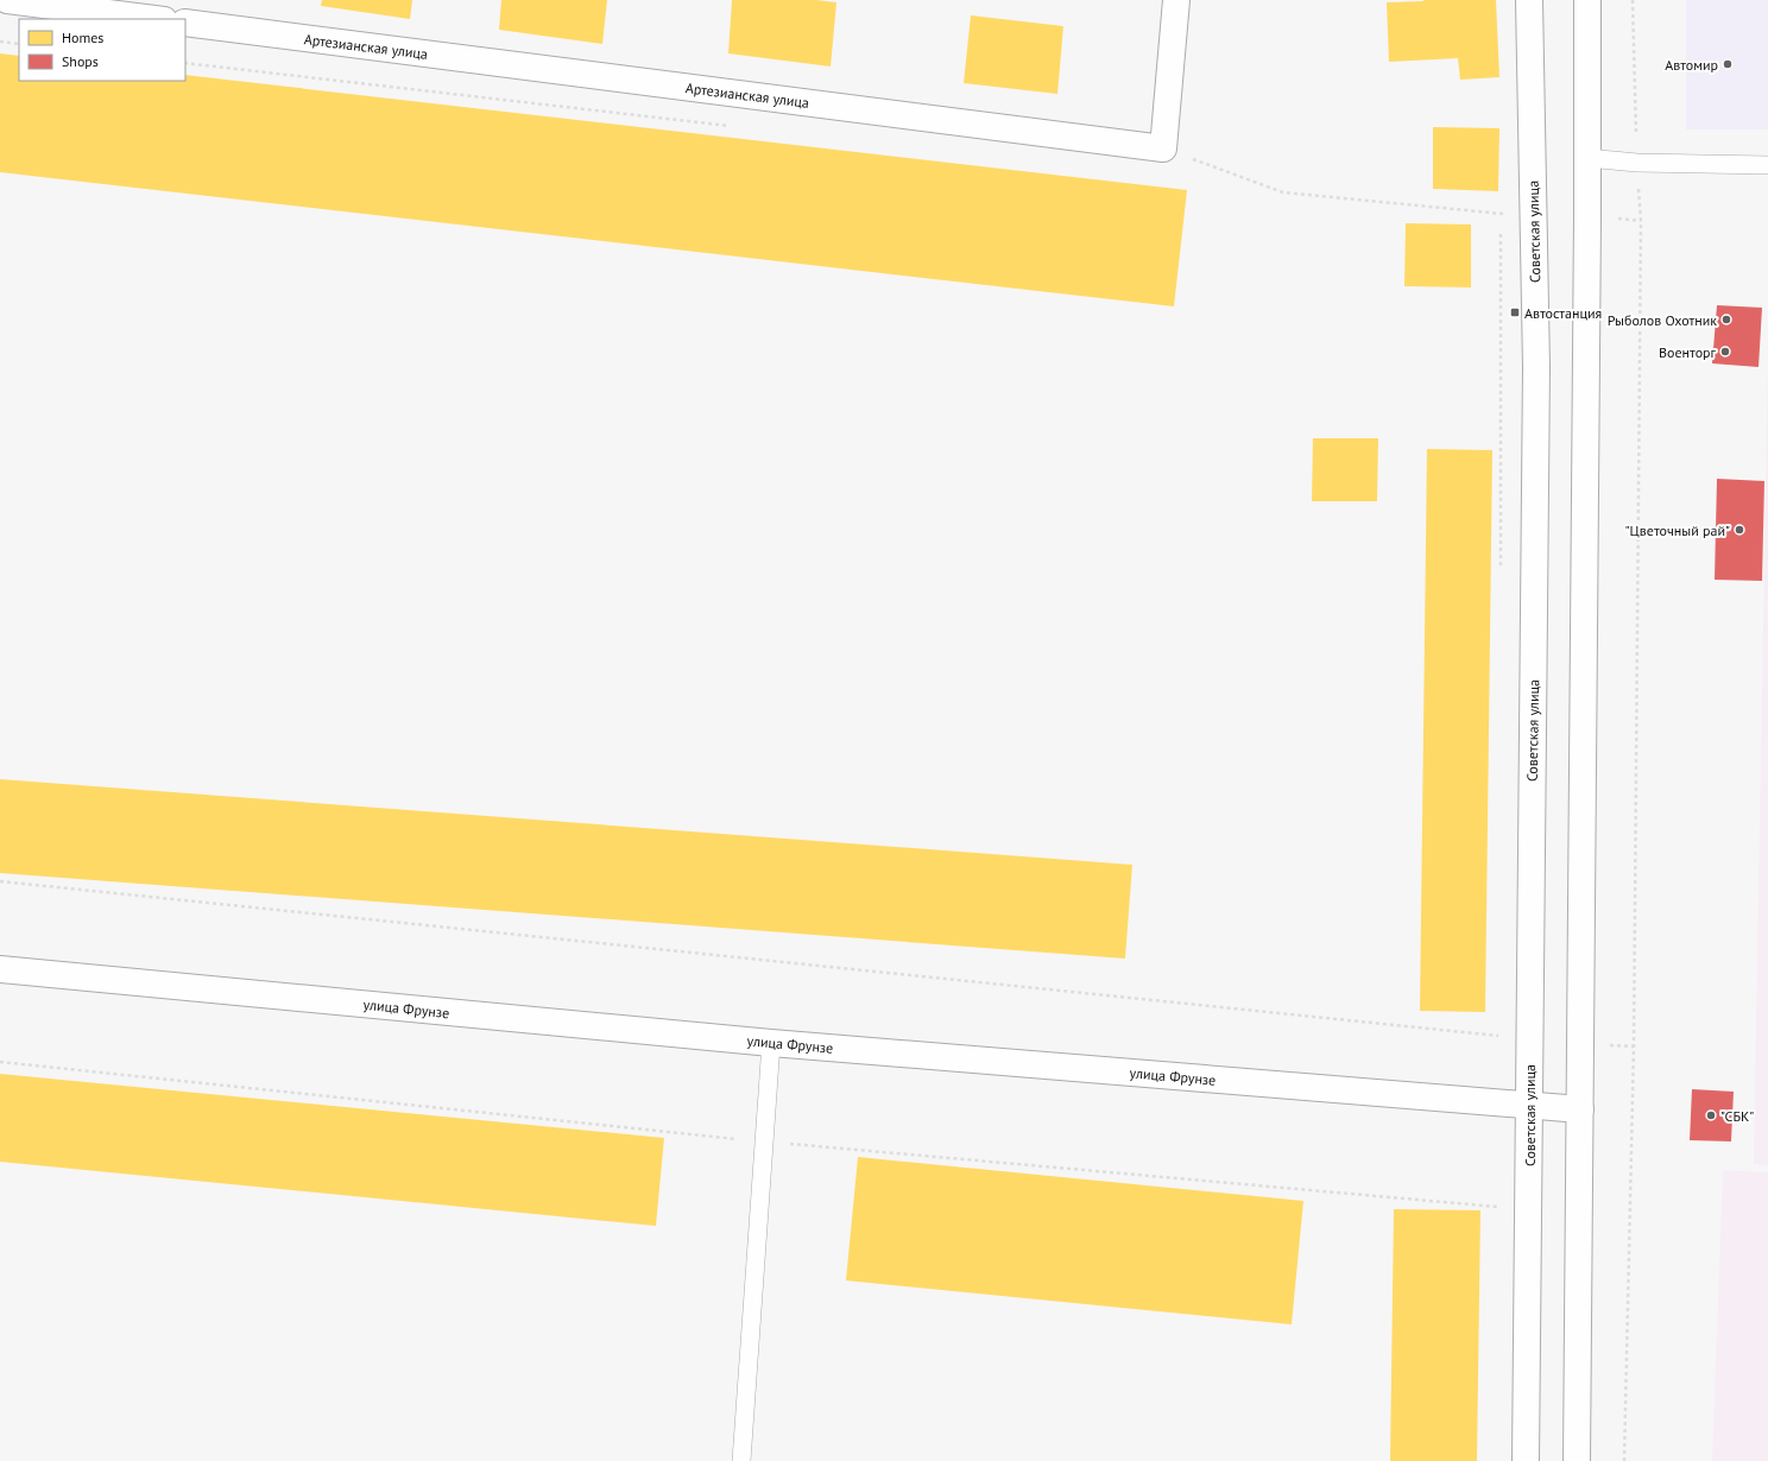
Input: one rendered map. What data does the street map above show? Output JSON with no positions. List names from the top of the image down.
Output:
{
  "streets": {
    "street": ["Артезианская улица", "Советская улица", "улица Фрунзе"]
  },
  "crossings": [
    ["Советская улица", "улица Фрунзе"]
  ],
  "places": {
    "other": [
      "Автомир",
      "Рыболов Охотник",
      "Военторг",
      "\"Цветочный рай\"",
      "\"СБК\""
    ],
    "transit": ["Автостанция"]
  },
  "legend": ["Homes", "Shops"]
}
